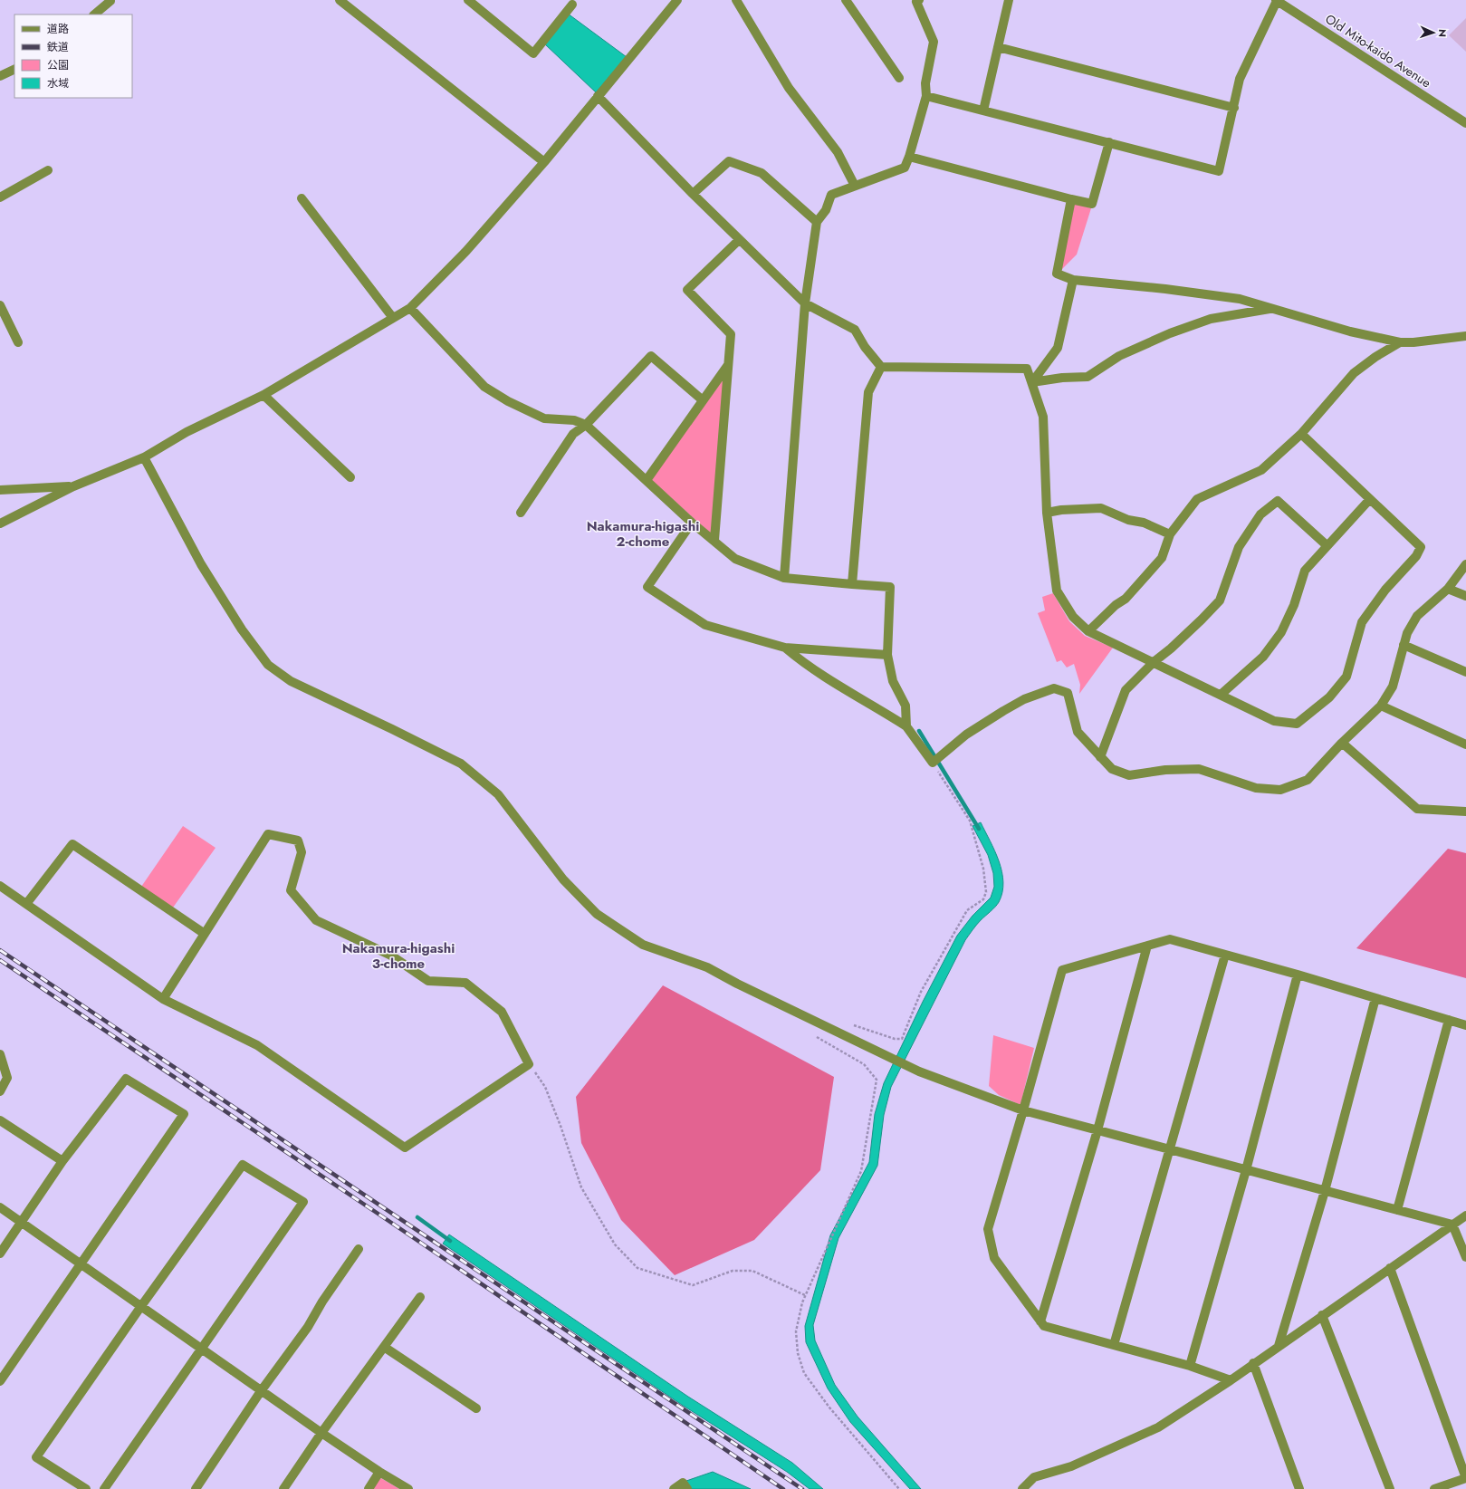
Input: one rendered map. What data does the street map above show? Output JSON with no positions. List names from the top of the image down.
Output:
{
  "streets": {
    "street": ["Old Mito-kaido Avenue"]
  },
  "districts": ["Nakamura-higashi 2-chome", "Nakamura-higashi 3-chome"],
  "legend": [
    "道路",
    "鉄道",
    "公園",
    "水域"
  ],
  "north": "right"
}
